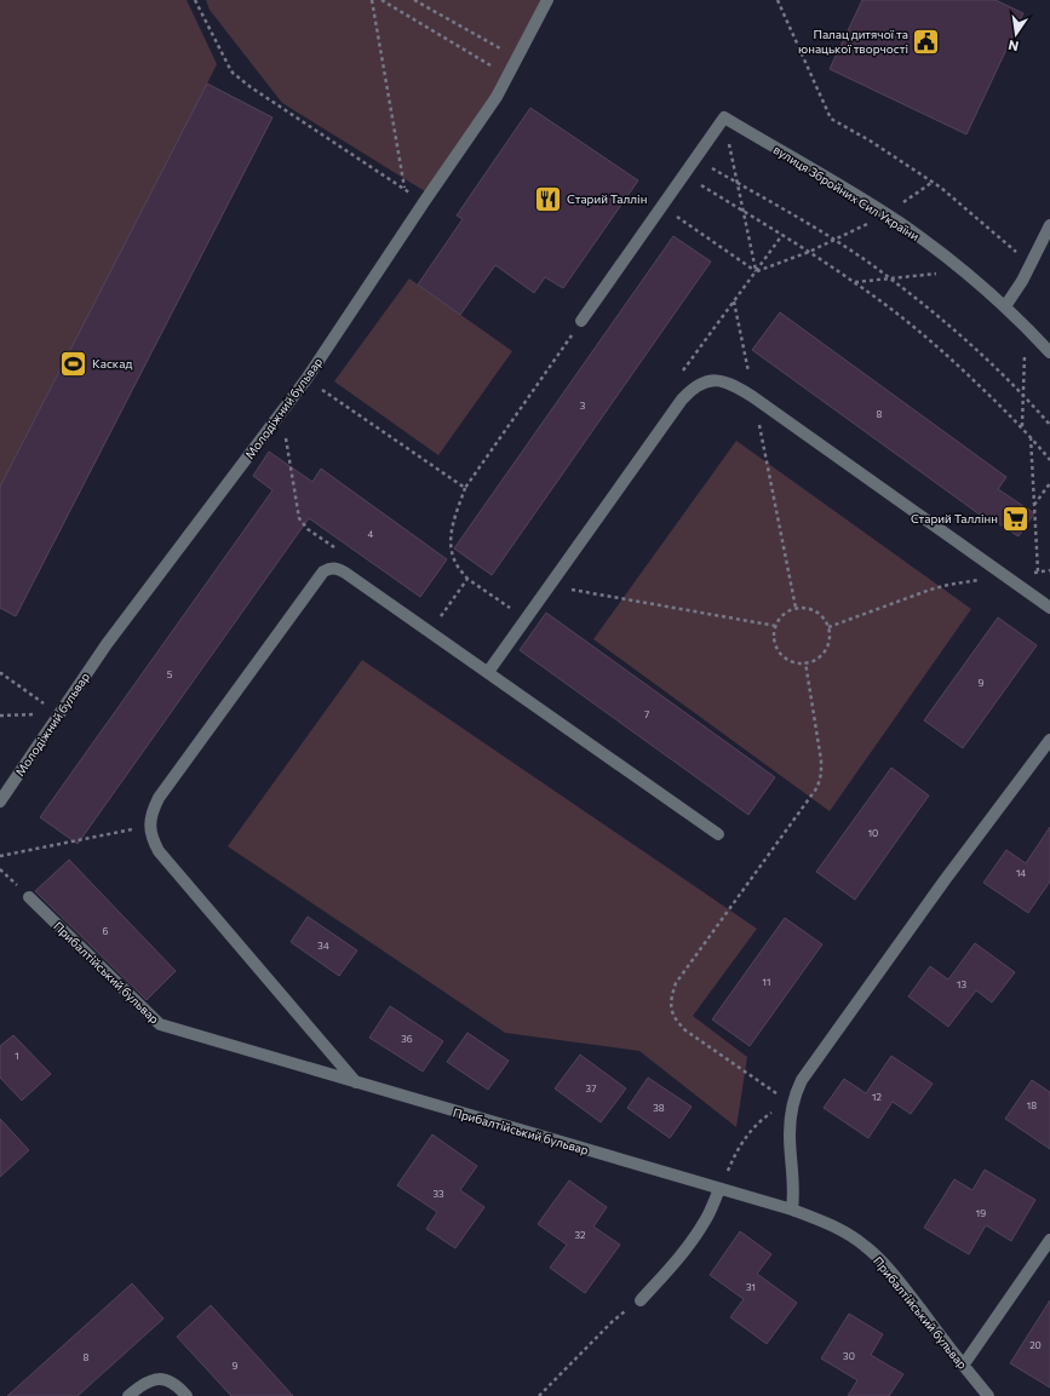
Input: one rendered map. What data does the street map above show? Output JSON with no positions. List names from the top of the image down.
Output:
{
  "streets": {
    "street": ["вулиця Збройних Сил України", "Молодіжний бульвар", "Прибалтійський бульвар"]
  },
  "places": {
    "public building": ["Палац дитячої та юнацької творчості"],
    "restaurant": ["Старий Таллін"],
    "sports": ["Каскад"],
    "supermarket": ["Старий Таллінн"]
  },
  "house_numbers": [
    "3",
    "8",
    "4",
    "5",
    "9",
    "7",
    "10",
    "14",
    "6",
    "34",
    "11",
    "13",
    "36",
    "1",
    "37",
    "12",
    "18",
    "38",
    "33",
    "19",
    "32",
    "31",
    "20",
    "30",
    "8",
    "9"
  ],
  "north": "bottom"
}
